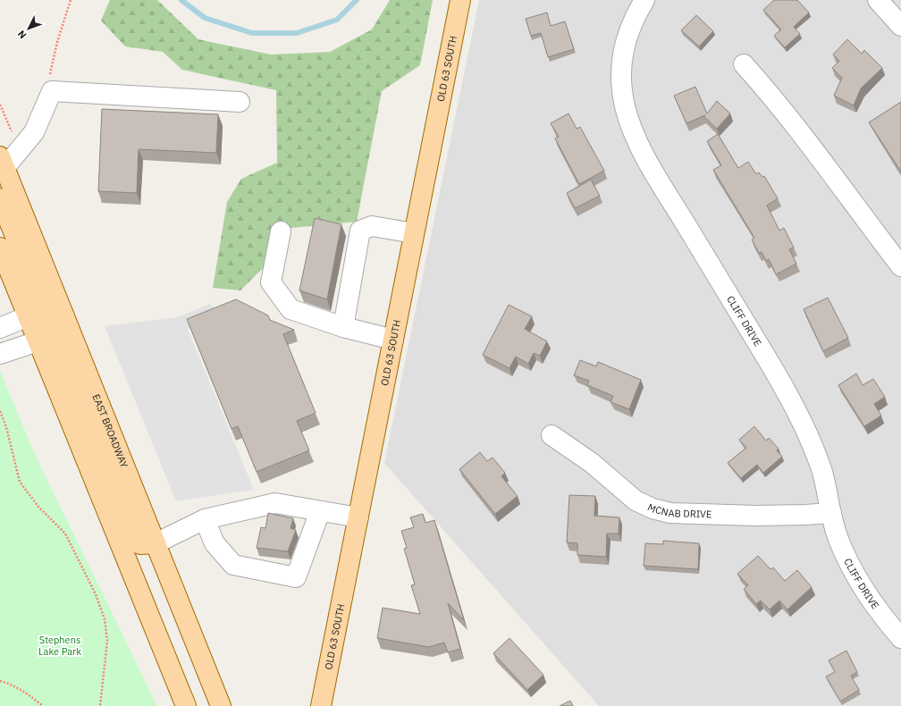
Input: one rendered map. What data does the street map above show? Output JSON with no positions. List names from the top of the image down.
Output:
{
  "streets": {
    "main road": ["OLD 63 SOUTH", "EAST BROADWAY"],
    "street": ["CLIFF DRIVE", "MCNAB DRIVE"]
  },
  "crossings": [
    ["CLIFF DRIVE", "MCNAB DRIVE"]
  ],
  "parks": ["Stephens Lake Park"],
  "north": "bottom left"
}
